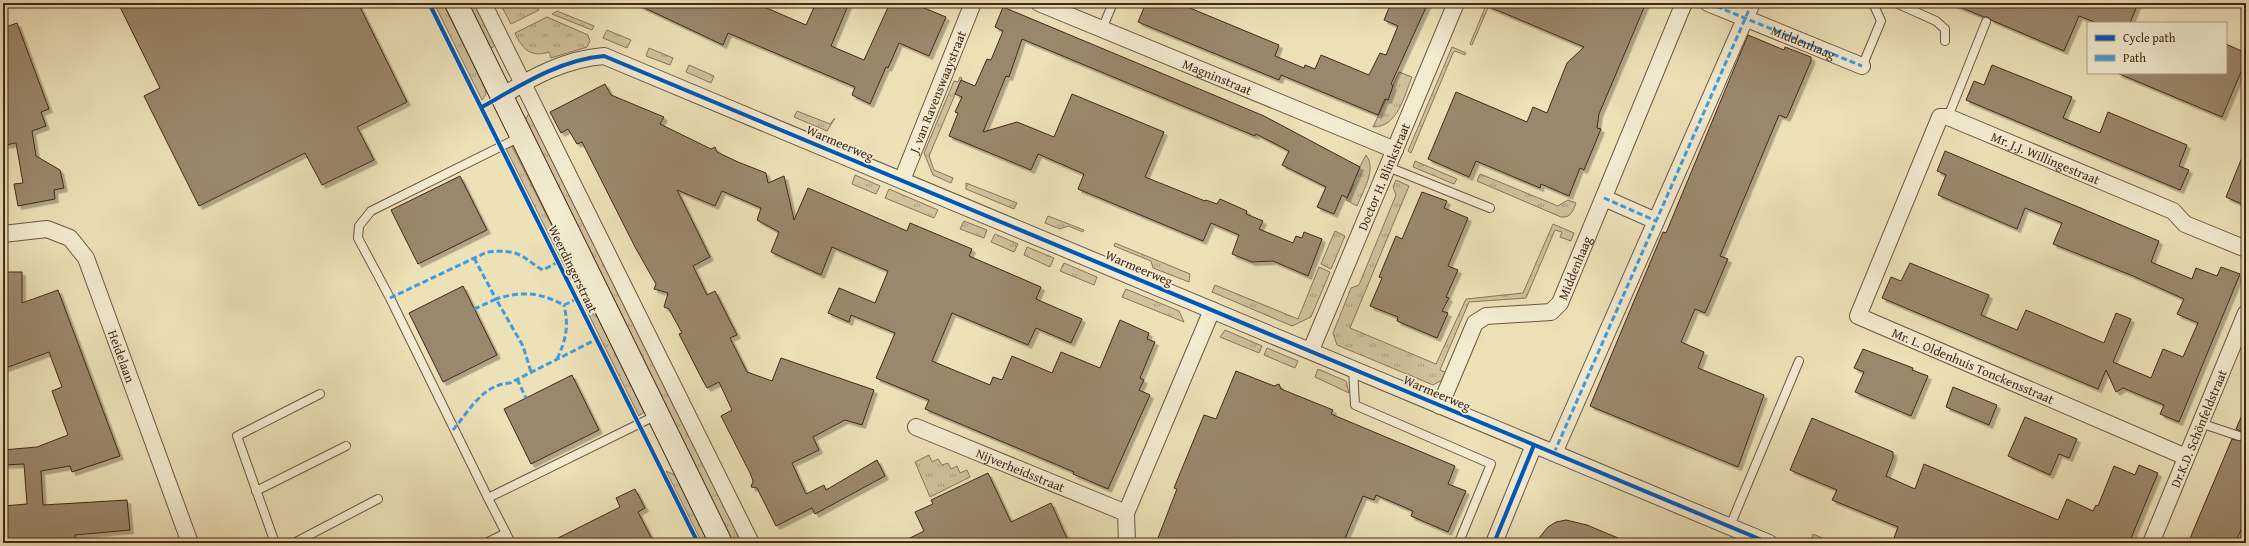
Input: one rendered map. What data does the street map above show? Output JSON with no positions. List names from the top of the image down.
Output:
{
  "streets": {
    "main road": ["Weerdingerstraat"],
    "street": [
      "Middenhaag",
      "Magninstraat",
      "J. van Ravenswaaystraat",
      "Warmeerweg",
      "Mr. J.J. Willingestraat",
      "Doctor H. Blinkstraat",
      "Heidelaan",
      "Mr. L. Oldenhuis Tonckensstraat",
      "Dr.K.D. Schönfeldstraat",
      "Nijverheidsstraat"
    ]
  },
  "crossings": [
    ["Middenhaag", "Warmeerweg"],
    ["Magninstraat", "Doctor H. Blinkstraat"],
    ["J. van Ravenswaaystraat", "Warmeerweg"],
    ["Warmeerweg", "Doctor H. Blinkstraat"],
    ["Warmeerweg", "Weerdingerstraat"],
    ["Mr. J.J. Willingestraat", "Mr. L. Oldenhuis Tonckensstraat"],
    ["Mr. L. Oldenhuis Tonckensstraat", "Dr.K.D. Schönfeldstraat"]
  ],
  "legend": ["Cycle path", "Path"]
}
